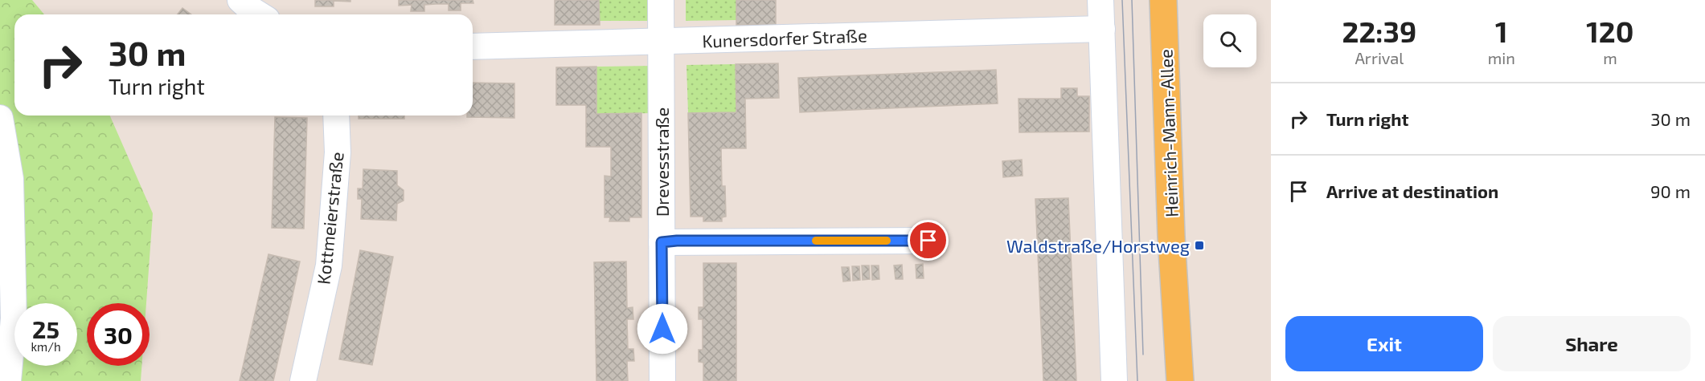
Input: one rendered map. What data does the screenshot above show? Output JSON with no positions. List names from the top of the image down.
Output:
{
  "streets": {
    "main road": ["Heinrich-Mann-Allee"],
    "street": ["Kunersdorfer Straße", "Drevesstraße", "Kottmeierstraße"]
  },
  "crossings": [
    ["Kunersdorfer Straße", "Drevesstraße"]
  ],
  "places": {
    "transit": ["Waldstraße/Horstweg"]
  },
  "page": {
    "eta": [
      "22:39",
      "Arrival",
      "1",
      "min",
      "120",
      "m"
    ],
    "turn": ["30 m", "Turn right"],
    "list": [
      {
        "name": "Turn right",
        "value": "30 m"
      },
      {
        "name": "Arrive at destination",
        "value": "90 m"
      }
    ],
    "speed": "25 km/h",
    "limit": "30",
    "buttons": ["Exit", "Share"]
  }
}
